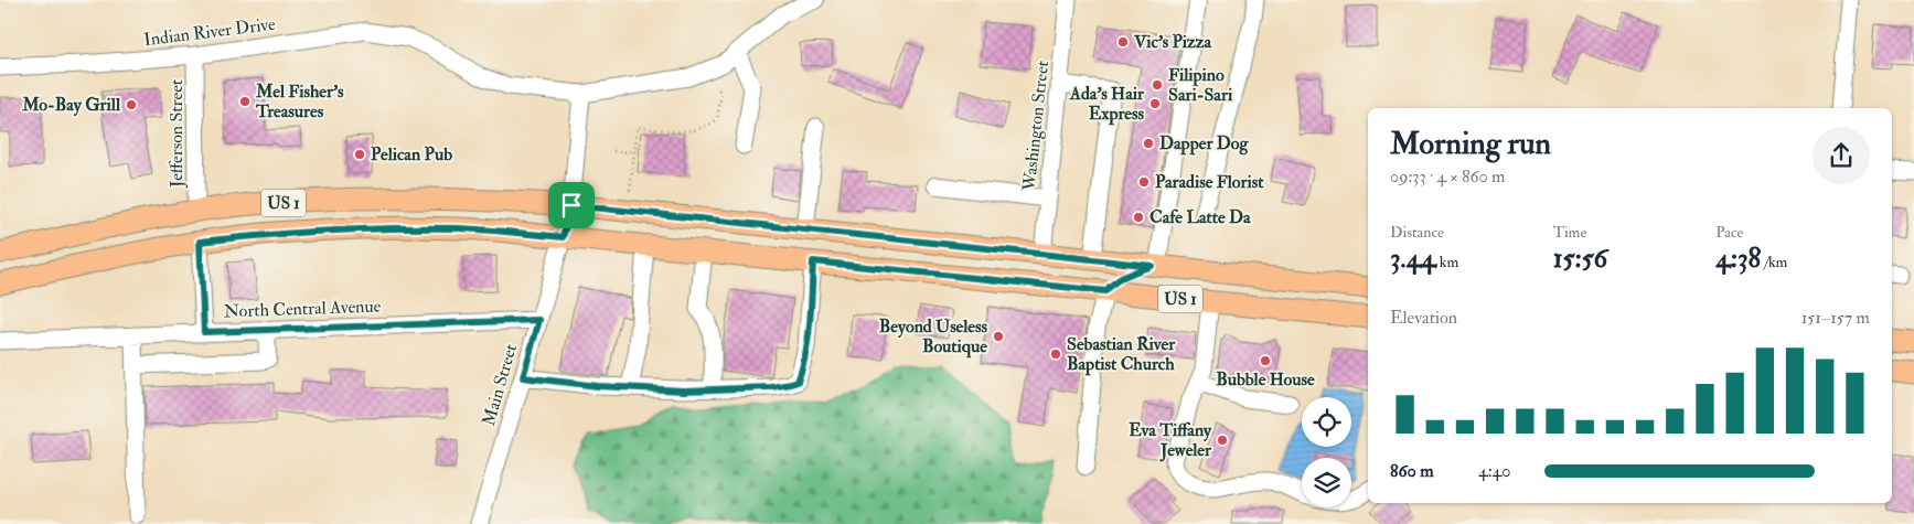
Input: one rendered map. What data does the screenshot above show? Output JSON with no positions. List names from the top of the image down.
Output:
{
  "streets": {
    "main road": ["US 1"],
    "street": [
      "Indian River Drive",
      "Washington Street",
      "Jefferson Street",
      "North Central Avenue",
      "Main Street"
    ]
  },
  "crossings": [
    ["Indian River Drive", "Jefferson Street"],
    ["Indian River Drive", "Main Street"],
    ["Washington Street", "US 1"],
    ["Jefferson Street", "US 1"],
    ["US 1", "Main Street"],
    ["North Central Avenue", "Main Street"]
  ],
  "places": [
    "Vic's Pizza",
    "Filipino Sari-Sari",
    "Mel Fisher's Treasures",
    "Ada's Hair Express",
    "Mo-Bay Grill",
    "Dapper Dog",
    "Pelican Pub",
    "Paradise Florist",
    "Cafe Latte Da",
    "Beyond Useless Boutique",
    "Sebastian River Baptist Church",
    "Bubble House",
    "Eva Tiffany Jeweler"
  ],
  "page": {
    "heading": ["Morning run", "09:33 · 4 × 860 m"],
    "stats": [
      ["Distance", "3.44 km"],
      ["Time", "15:56"],
      ["Pace", "4:38 /km"]
    ],
    "chart": ["Elevation", "151–157 m"],
    "list": [
      {
        "name": "860 m",
        "note": "4:40"
      }
    ]
  }
}
